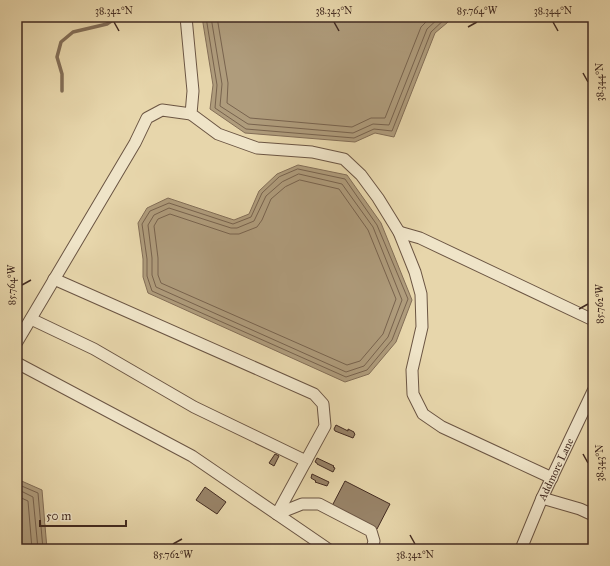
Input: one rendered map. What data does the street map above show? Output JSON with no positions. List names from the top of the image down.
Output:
{
  "streets": {
    "street": ["Addmore Lane"]
  },
  "scale_bar": "50 m",
  "coordinates": [
    "38.342°N",
    "38.343°N",
    "85.764°W",
    "38.344°N",
    "85.762°W"
  ]
}
